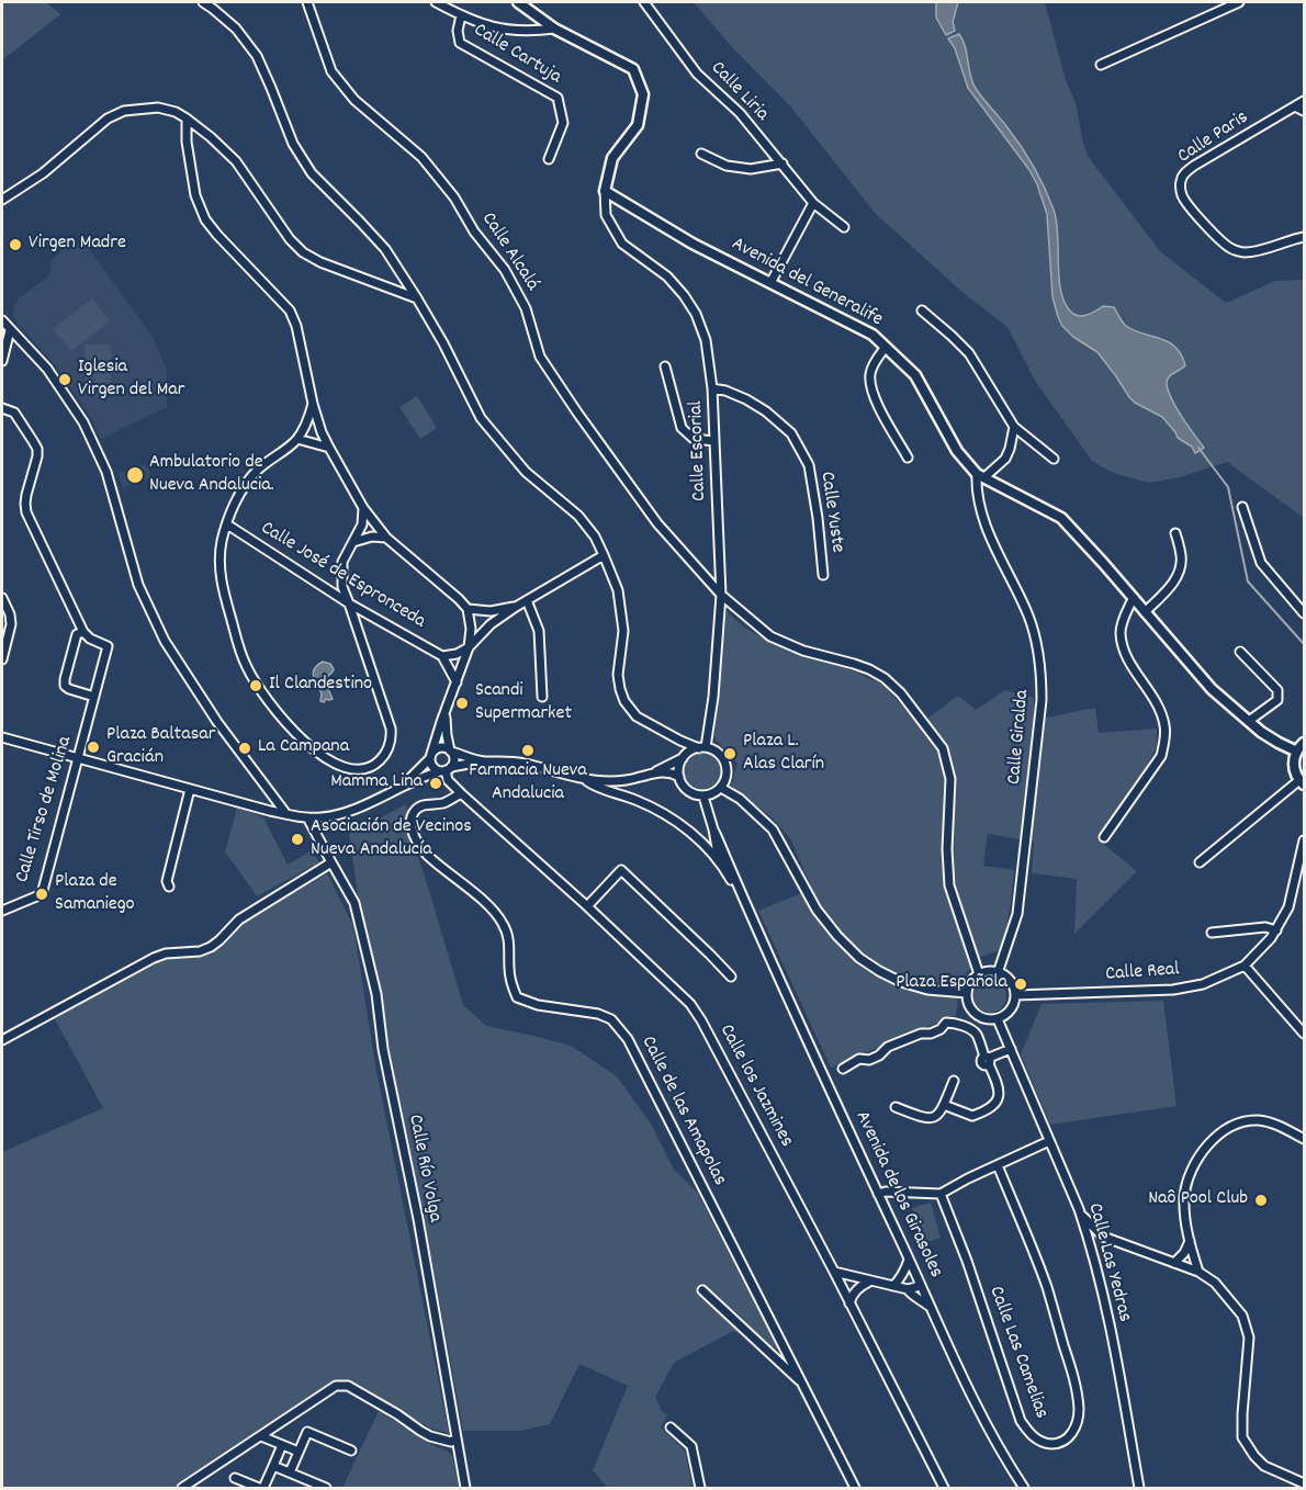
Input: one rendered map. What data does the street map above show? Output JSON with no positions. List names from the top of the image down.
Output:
{
  "streets": {
    "street": [
      "Calle Cartuja",
      "Calle Liria",
      "Calle Paris",
      "Calle Alcalá",
      "Avenida del Generalife",
      "Calle Escorial",
      "Calle Yuste",
      "Calle José de Espronceda",
      "Calle Giralda",
      "Calle Tirso de Molina",
      "Calle Real",
      "Calle los Jazmines",
      "Calle de las Amapolas",
      "Calle Río Volga",
      "Avenida de los Girasoles",
      "Calle Las Yedras",
      "Calle Las Camelias"
    ]
  },
  "crossings": [
    ["Calle Alcalá", "Calle Escorial"],
    ["Calle Alcalá", "Calle Giralda"],
    ["Calle Alcalá", "Calle Real"],
    ["Calle Alcalá", "Calle Las Yedras"],
    ["Avenida del Generalife", "Calle Escorial"],
    ["Avenida del Generalife", "Calle Giralda"],
    ["Calle Escorial", "Calle Yuste"],
    ["Calle Escorial", "Avenida de los Girasoles"],
    ["Calle Giralda", "Calle Real"],
    ["Calle Giralda", "Calle Las Yedras"],
    ["Calle Real", "Calle Las Yedras"],
    ["Calle los Jazmines", "Calle de las Amapolas"]
  ],
  "places": [
    "Virgen Madre",
    "Iglesia Virgen del Mar",
    "Ambulatorio de Nueva Andalucia.",
    "Il Clandestino",
    "Scandi Supermarket",
    "Plaza Baltasar Gracián",
    "La Campana",
    "Farmacia Nueva Andalucia",
    "Plaza L. Alas Clarín",
    "Mamma Lina",
    "Asociación de Vecinos Nueva Andalucía",
    "Plaza de Samaniego",
    "Plaza Española",
    "Naô Pool Club"
  ]
}
